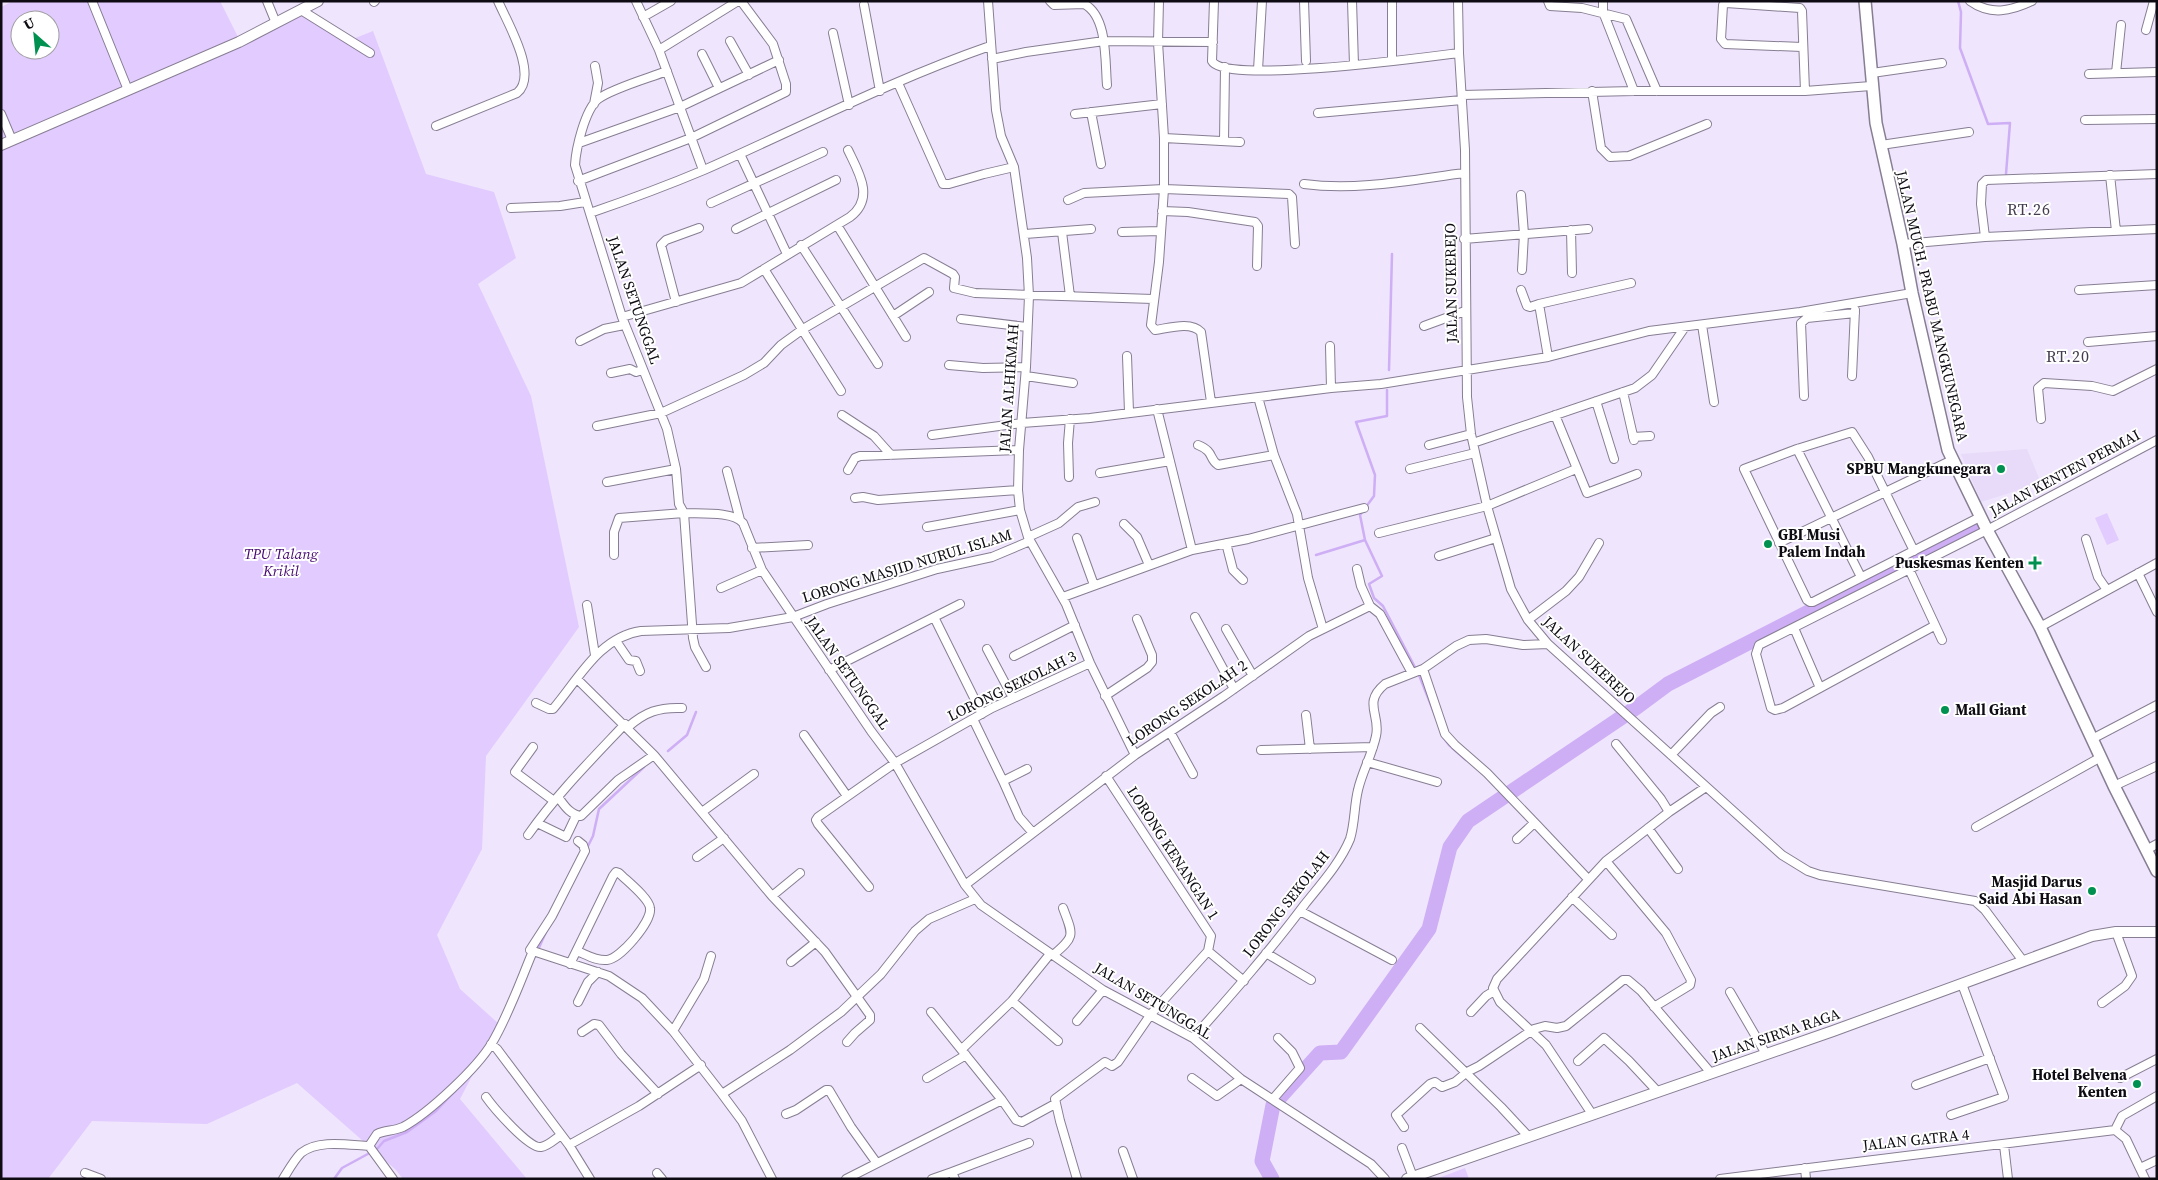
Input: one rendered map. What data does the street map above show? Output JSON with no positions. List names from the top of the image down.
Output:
{
  "streets": {
    "main road": ["JALAN MUCH. PRABU MANGKUNEGARA"],
    "street": [
      "JALAN SUKEREJO",
      "JALAN SETUNGGAL",
      "JALAN ALHIKMAH",
      "JALAN KENTEN PERMAI",
      "LORONG MASJID NURUL ISLAM",
      "LORONG SEKOLAH 3",
      "LORONG SEKOLAH 2",
      "LORONG KENANGAN 1",
      "LORONG SEKOLAH",
      "JALAN SIRNA RAGA",
      "JALAN GATRA 4"
    ]
  },
  "crossings": [
    ["JALAN SUKEREJO", "LORONG SEKOLAH"],
    ["JALAN SUKEREJO", "JALAN SIRNA RAGA"],
    ["JALAN SETUNGGAL", "LORONG MASJID NURUL ISLAM"],
    ["JALAN SETUNGGAL", "LORONG SEKOLAH 3"],
    ["JALAN SETUNGGAL", "LORONG SEKOLAH 2"],
    ["JALAN SETUNGGAL", "LORONG SEKOLAH"],
    ["JALAN MUCH. PRABU MANGKUNEGARA", "JALAN KENTEN PERMAI"],
    ["JALAN ALHIKMAH", "LORONG MASJID NURUL ISLAM"],
    ["JALAN ALHIKMAH", "LORONG SEKOLAH 3"],
    ["JALAN ALHIKMAH", "LORONG SEKOLAH 2"],
    ["LORONG SEKOLAH 2", "LORONG KENANGAN 1"]
  ],
  "districts": ["RT.26", "RT.20"],
  "parks": ["TPU Talang Krikil"],
  "places": {
    "other": [
      "SPBU Mangkunegara",
      "GBI Musi Palem Indah",
      "Mall Giant",
      "Masjid Darus Said Abi Hasan",
      "Hotel Belvena Kenten"
    ],
    "health": ["Puskesmas Kenten"]
  },
  "north": "top left"
}
